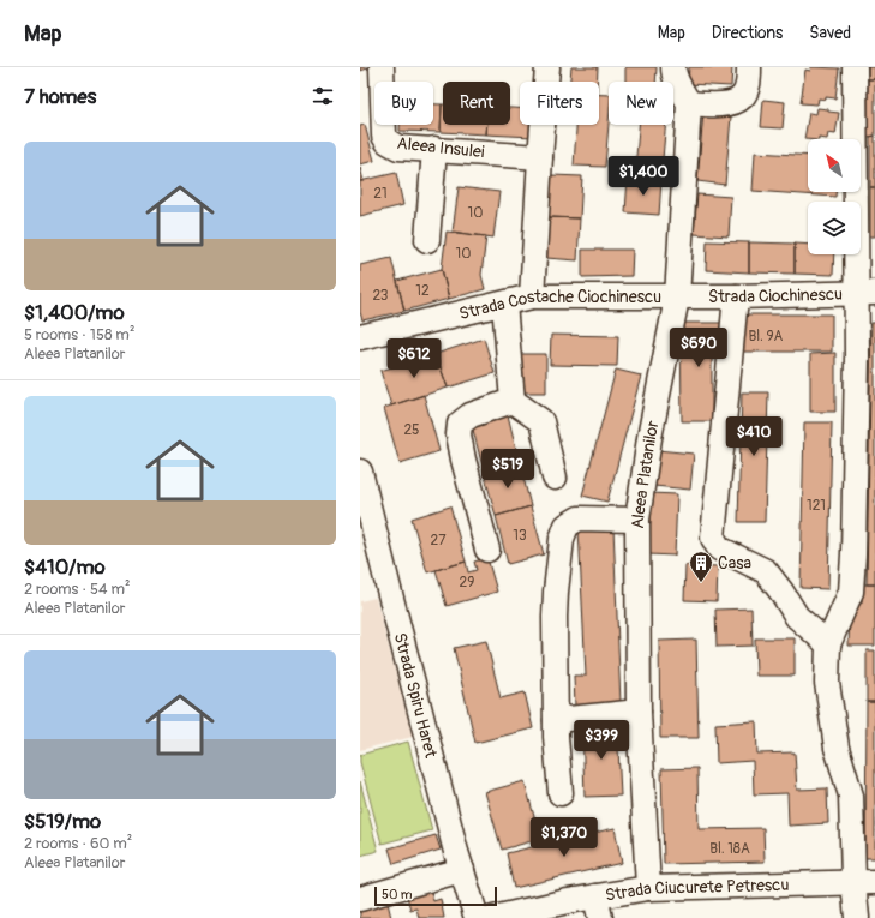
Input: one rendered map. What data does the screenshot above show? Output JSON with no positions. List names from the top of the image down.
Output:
{
  "streets": {
    "street": [
      "Aleea Insulei",
      "Strada Ciochinescu",
      "Strada Costache Ciochinescu",
      "Aleea Platanilor",
      "Strada Spiru Haret",
      "Strada Ciucurete Petrescu"
    ]
  },
  "crossings": [
    ["Strada Ciochinescu", "Strada Costache Ciochinescu"],
    ["Strada Ciochinescu", "Aleea Platanilor"],
    ["Strada Costache Ciochinescu", "Aleea Platanilor"],
    ["Aleea Platanilor", "Strada Ciucurete Petrescu"]
  ],
  "places": {
    "building": ["Casa"]
  },
  "house_numbers": [
    "21",
    "10",
    "10",
    "12",
    "23",
    "Bl. 9A",
    "25",
    "121",
    "13",
    "27",
    "29",
    "Bl. 18A"
  ],
  "scale_bar": "50 m",
  "north": "top left",
  "page": {
    "header": "Map",
    "nav": ["Map", "Directions", "Saved"],
    "heading": "7 homes",
    "chip": [
      "Buy",
      "Rent",
      "Filters",
      "New"
    ],
    "list": [
      {
        "name": "$1,400/mo",
        "note": "5 rooms · 158 m² · Aleea Platanilor"
      },
      {
        "name": "$410/mo",
        "note": "2 rooms · 54 m² · Aleea Platanilor"
      },
      {
        "name": "$519/mo",
        "note": "2 rooms · 60 m² · Aleea Platanilor"
      }
    ],
    "price": [
      "$1,400",
      "$690",
      "$612",
      "$410",
      "$519",
      "$399",
      "$1,370"
    ],
    "scale": "50 m"
  }
}
